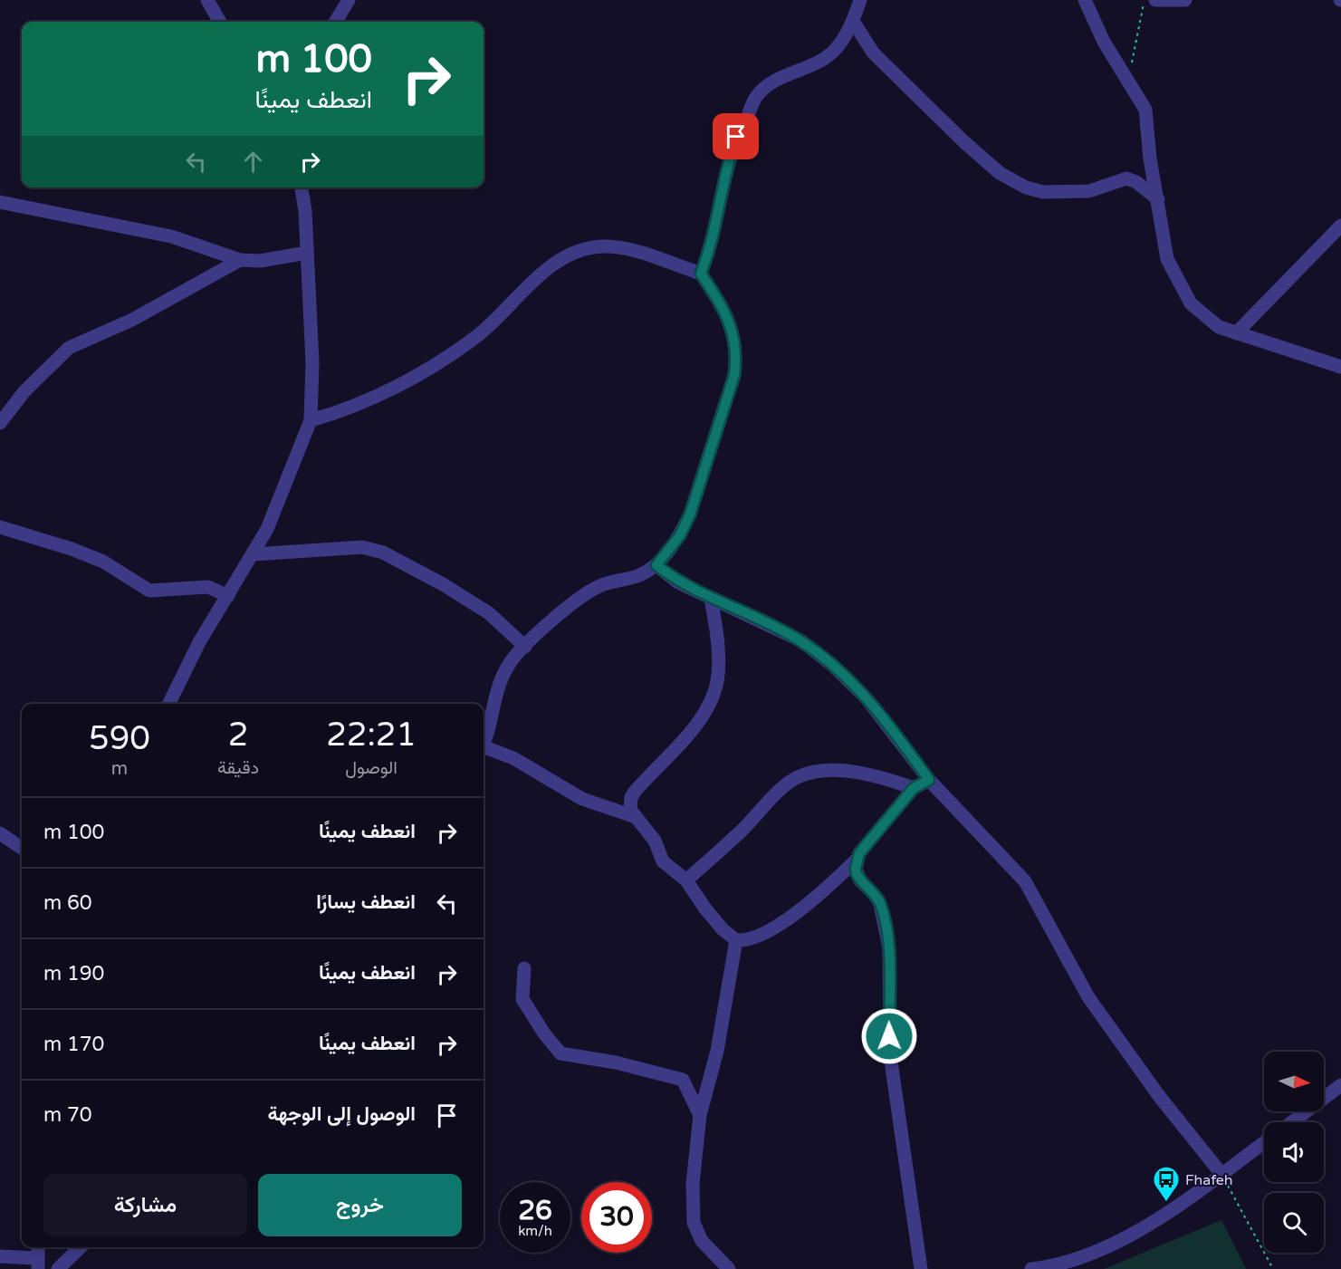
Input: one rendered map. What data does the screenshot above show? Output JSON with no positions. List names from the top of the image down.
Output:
{
  "places": {
    "bus stop": ["Fhafeh"]
  },
  "north": "right",
  "page": {
    "turn": ["100 m", "انعطف يمينًا"],
    "eta": [
      "22:21",
      "الوصول",
      "2",
      "دقيقة",
      "590",
      "m"
    ],
    "list": [
      {
        "name": "انعطف يمينًا",
        "value": "100 m"
      },
      {
        "name": "انعطف يسارًا",
        "value": "60 m"
      },
      {
        "name": "انعطف يمينًا",
        "value": "190 m"
      },
      {
        "name": "انعطف يمينًا",
        "value": "170 m"
      },
      {
        "name": "الوصول إلى الوجهة",
        "value": "70 m"
      }
    ],
    "buttons": ["خروج", "مشاركة"],
    "speed": "26 km/h",
    "limit": "30"
  }
}
